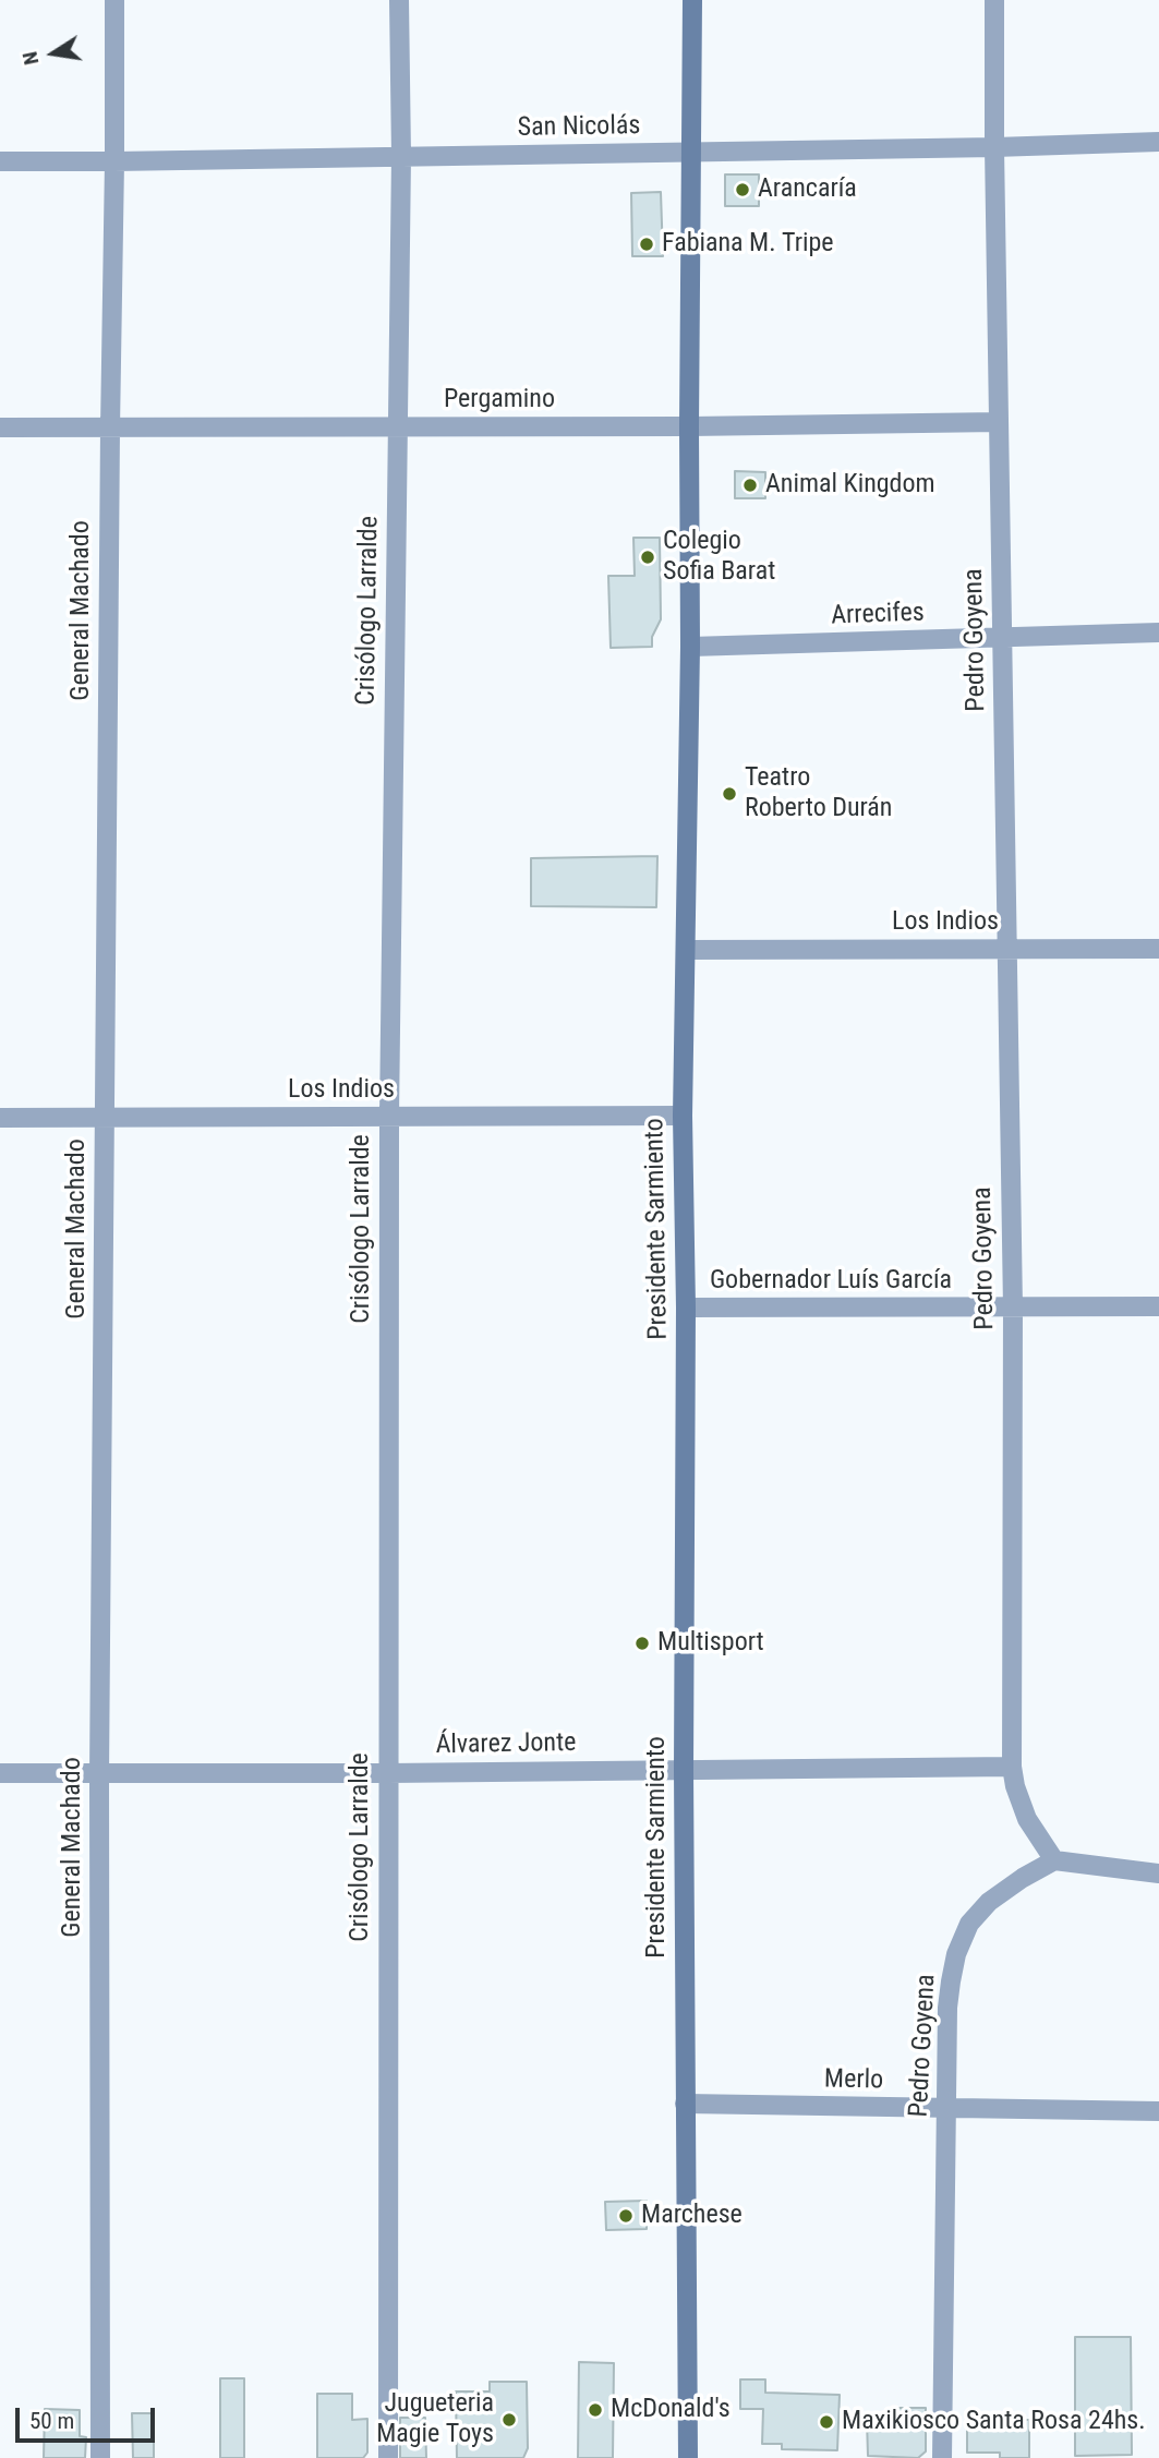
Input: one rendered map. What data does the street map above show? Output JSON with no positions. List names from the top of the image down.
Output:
{
  "streets": {
    "main road": ["Presidente Sarmiento"],
    "street": [
      "San Nicolás",
      "Pergamino",
      "General Machado",
      "Crisólogo Larralde",
      "Arrecifes",
      "Pedro Goyena",
      "Los Indios",
      "Gobernador Luís García",
      "Álvarez Jonte",
      "Merlo"
    ]
  },
  "crossings": [
    ["San Nicolás", "General Machado"],
    ["San Nicolás", "Crisólogo Larralde"],
    ["San Nicolás", "Pedro Goyena"],
    ["San Nicolás", "Presidente Sarmiento"],
    ["Pergamino", "General Machado"],
    ["Pergamino", "Crisólogo Larralde"],
    ["Pergamino", "Pedro Goyena"],
    ["Pergamino", "Presidente Sarmiento"],
    ["General Machado", "Los Indios"],
    ["General Machado", "Álvarez Jonte"],
    ["Crisólogo Larralde", "Los Indios"],
    ["Crisólogo Larralde", "Álvarez Jonte"],
    ["Arrecifes", "Pedro Goyena"],
    ["Arrecifes", "Presidente Sarmiento"],
    ["Pedro Goyena", "Los Indios"],
    ["Pedro Goyena", "Gobernador Luís García"],
    ["Pedro Goyena", "Álvarez Jonte"],
    ["Pedro Goyena", "Merlo"],
    ["Los Indios", "Presidente Sarmiento"],
    ["Presidente Sarmiento", "Gobernador Luís García"],
    ["Presidente Sarmiento", "Álvarez Jonte"],
    ["Presidente Sarmiento", "Merlo"]
  ],
  "places": [
    "Arancaría",
    "Fabiana M. Tripe",
    "Animal Kingdom",
    "Colegio Sofia Barat",
    "Teatro Roberto Durán",
    "Multisport",
    "Marchese",
    "McDonald's",
    "Jugueteria Magie Toys",
    "Maxikiosco Santa Rosa 24hs."
  ],
  "scale_bar": "50 m",
  "north": "left"
}
